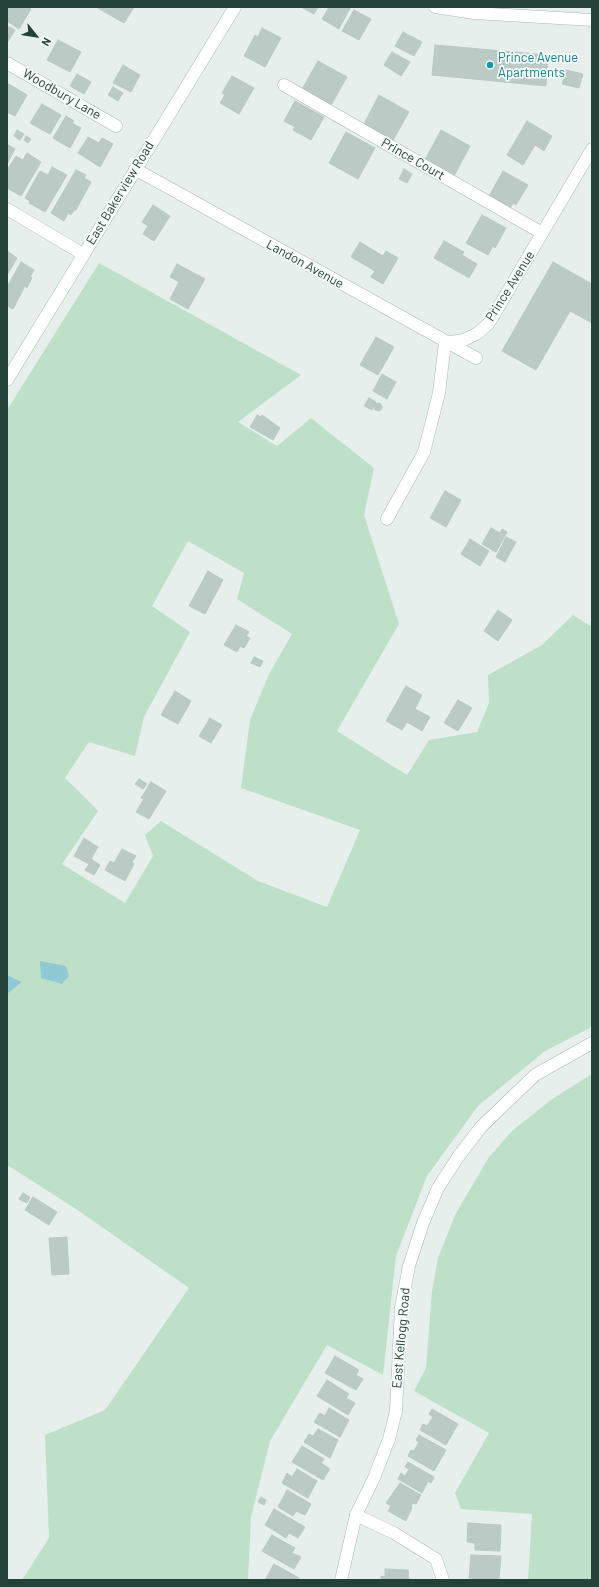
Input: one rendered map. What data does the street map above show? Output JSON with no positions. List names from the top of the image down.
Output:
{
  "streets": {
    "street": [
      "Woodbury Lane",
      "Prince Court",
      "East Bakerview Road",
      "Landon Avenue",
      "Prince Avenue",
      "East Kellogg Road"
    ]
  },
  "crossings": [
    ["Prince Court", "Prince Avenue"],
    ["East Bakerview Road", "Landon Avenue"],
    ["Landon Avenue", "Prince Avenue"]
  ],
  "places": ["Prince Avenue Apartments"],
  "north": "bottom right"
}
